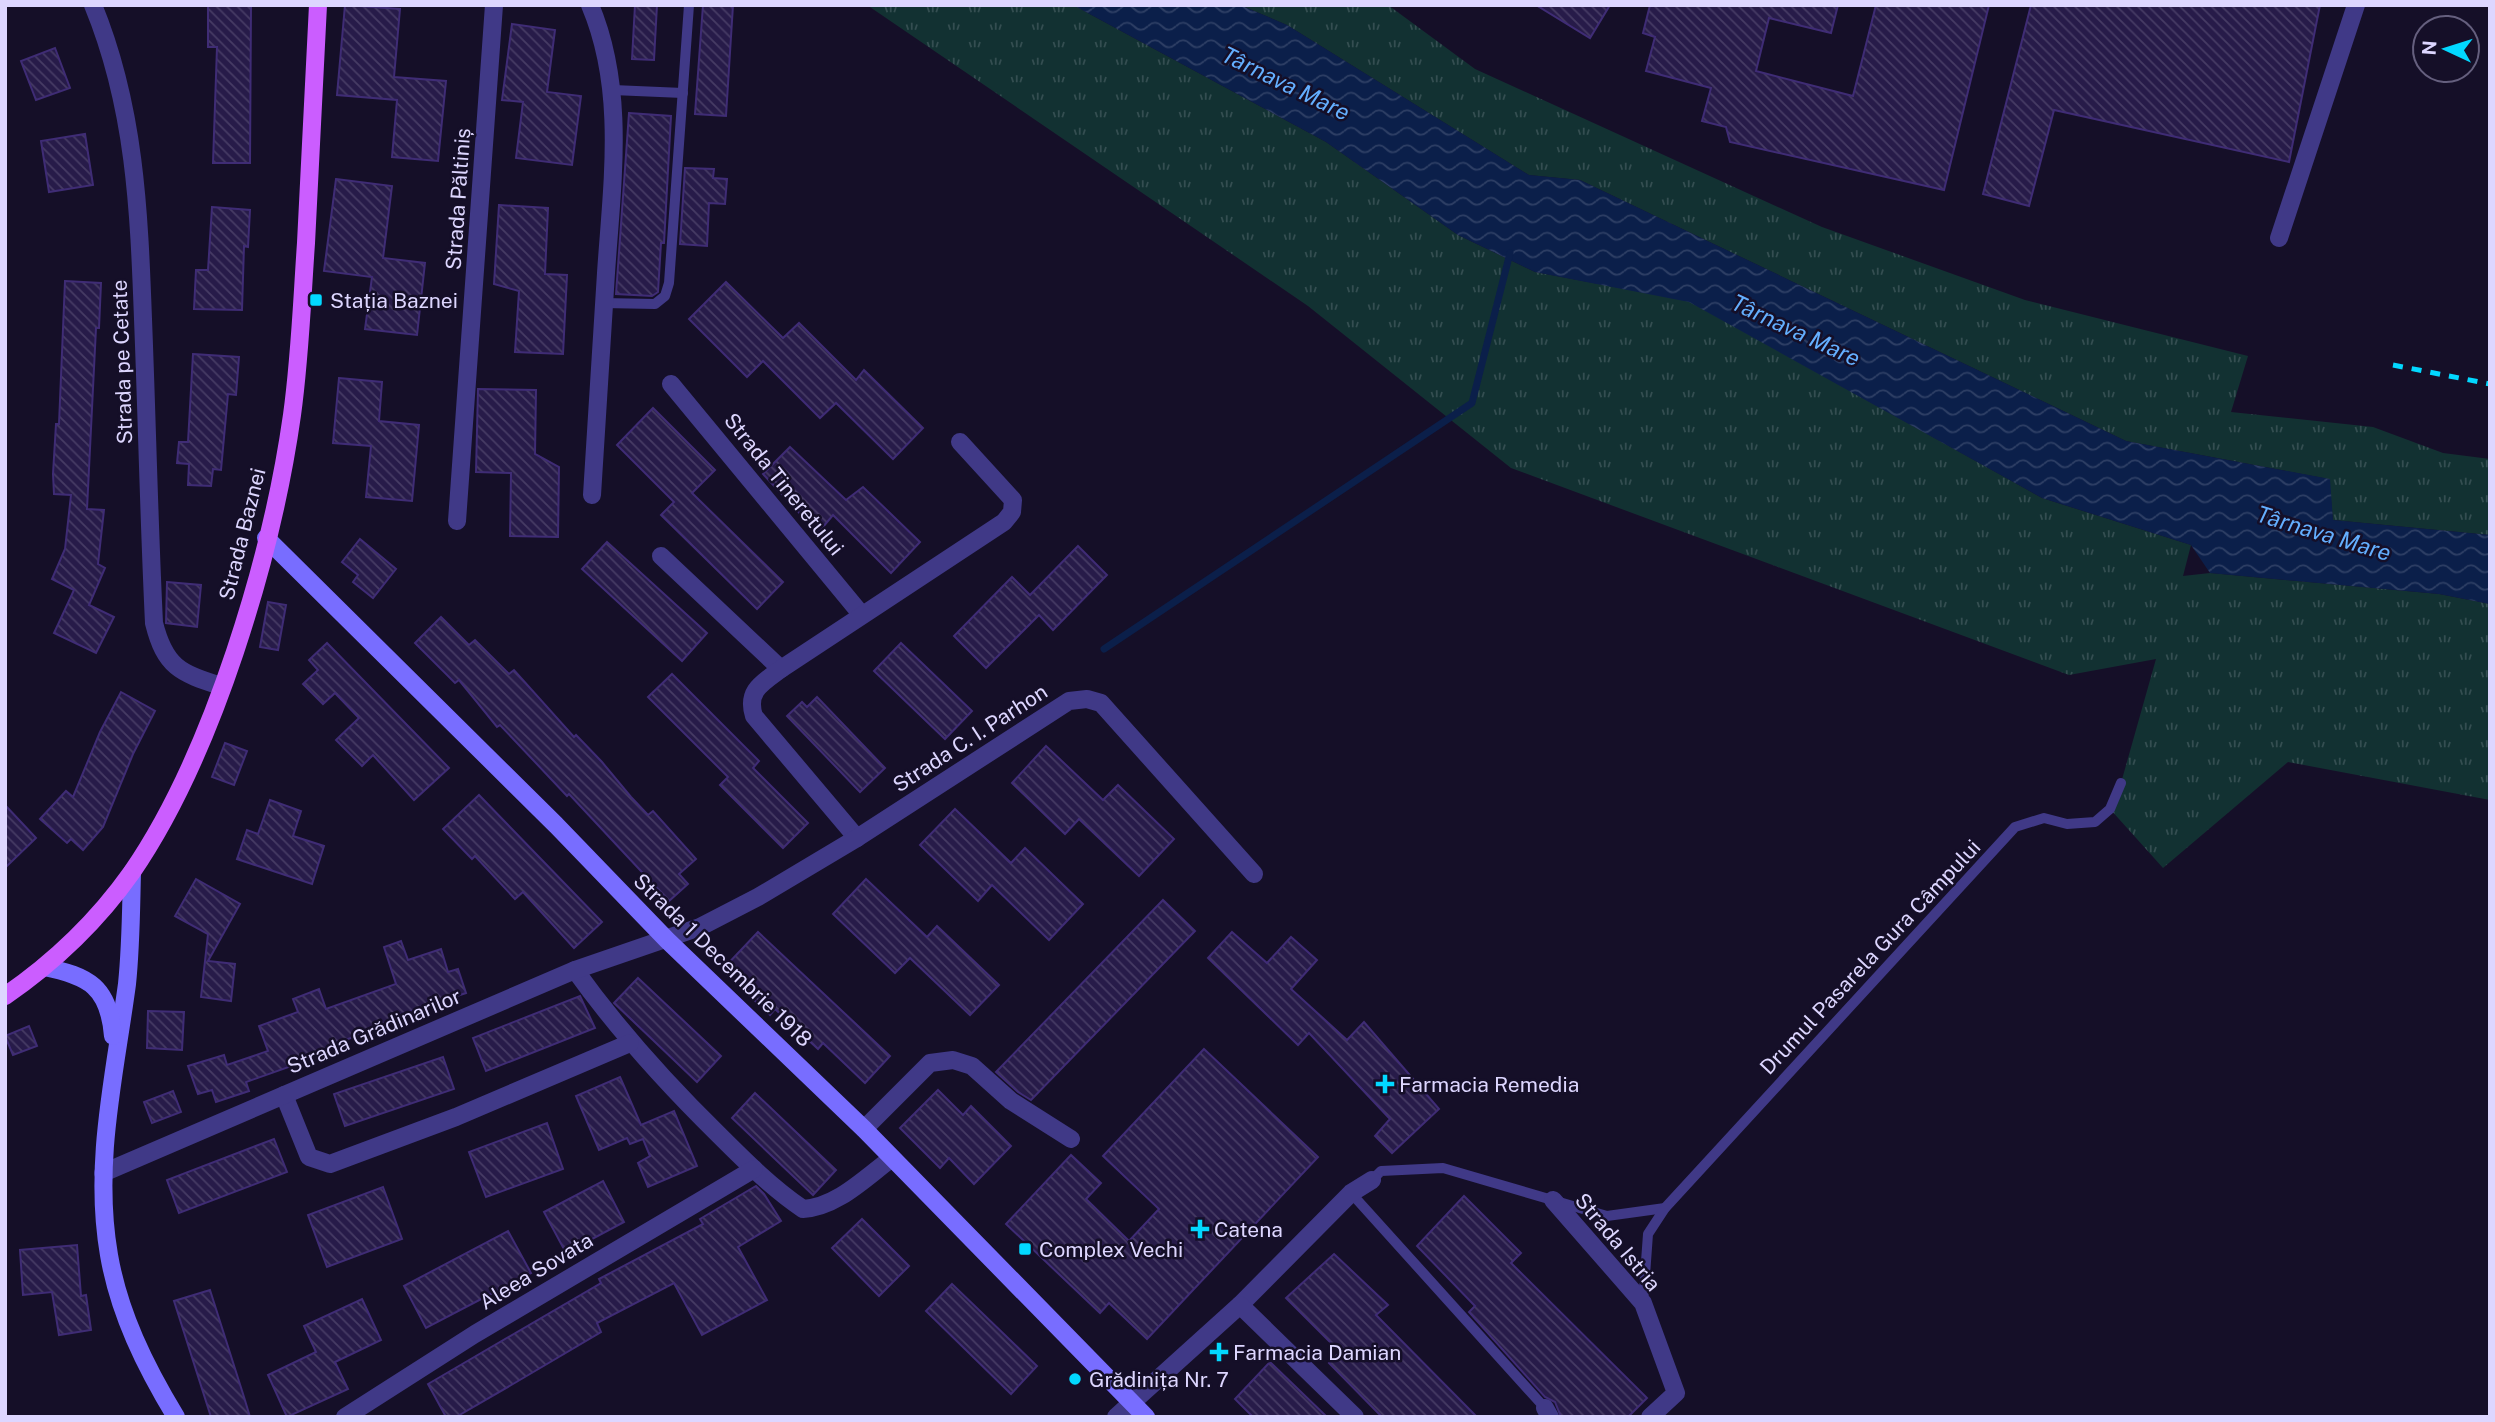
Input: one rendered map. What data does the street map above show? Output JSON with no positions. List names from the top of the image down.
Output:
{
  "streets": {
    "main road": ["Strada Baznei", "Strada 1 Decembrie 1918"],
    "street": [
      "Strada Păltiniș",
      "Strada pe Cetate",
      "Strada Tineretului",
      "Strada C. I. Parhon",
      "Strada Grădinarilor",
      "Strada Istria",
      "Aleea Sovata"
    ],
    "lane": ["Drumul Pasarela Gura Câmpului"]
  },
  "crossings": [
    ["Strada pe Cetate", "Strada Baznei"],
    ["Strada Baznei", "Strada 1 Decembrie 1918"],
    ["Strada C. I. Parhon", "Strada 1 Decembrie 1918"],
    ["Strada C. I. Parhon", "Strada Grădinarilor"],
    ["Drumul Pasarela Gura Câmpului", "Strada Istria"],
    ["Strada 1 Decembrie 1918", "Strada Grădinarilor"]
  ],
  "water": ["Târnava Mare"],
  "places": {
    "transit": ["Stația Baznei", "Complex Vechi"],
    "health": ["Farmacia Remedia", "Catena", "Farmacia Damian"],
    "other": ["Grădinița Nr. 7"]
  },
  "north": "left"
}
